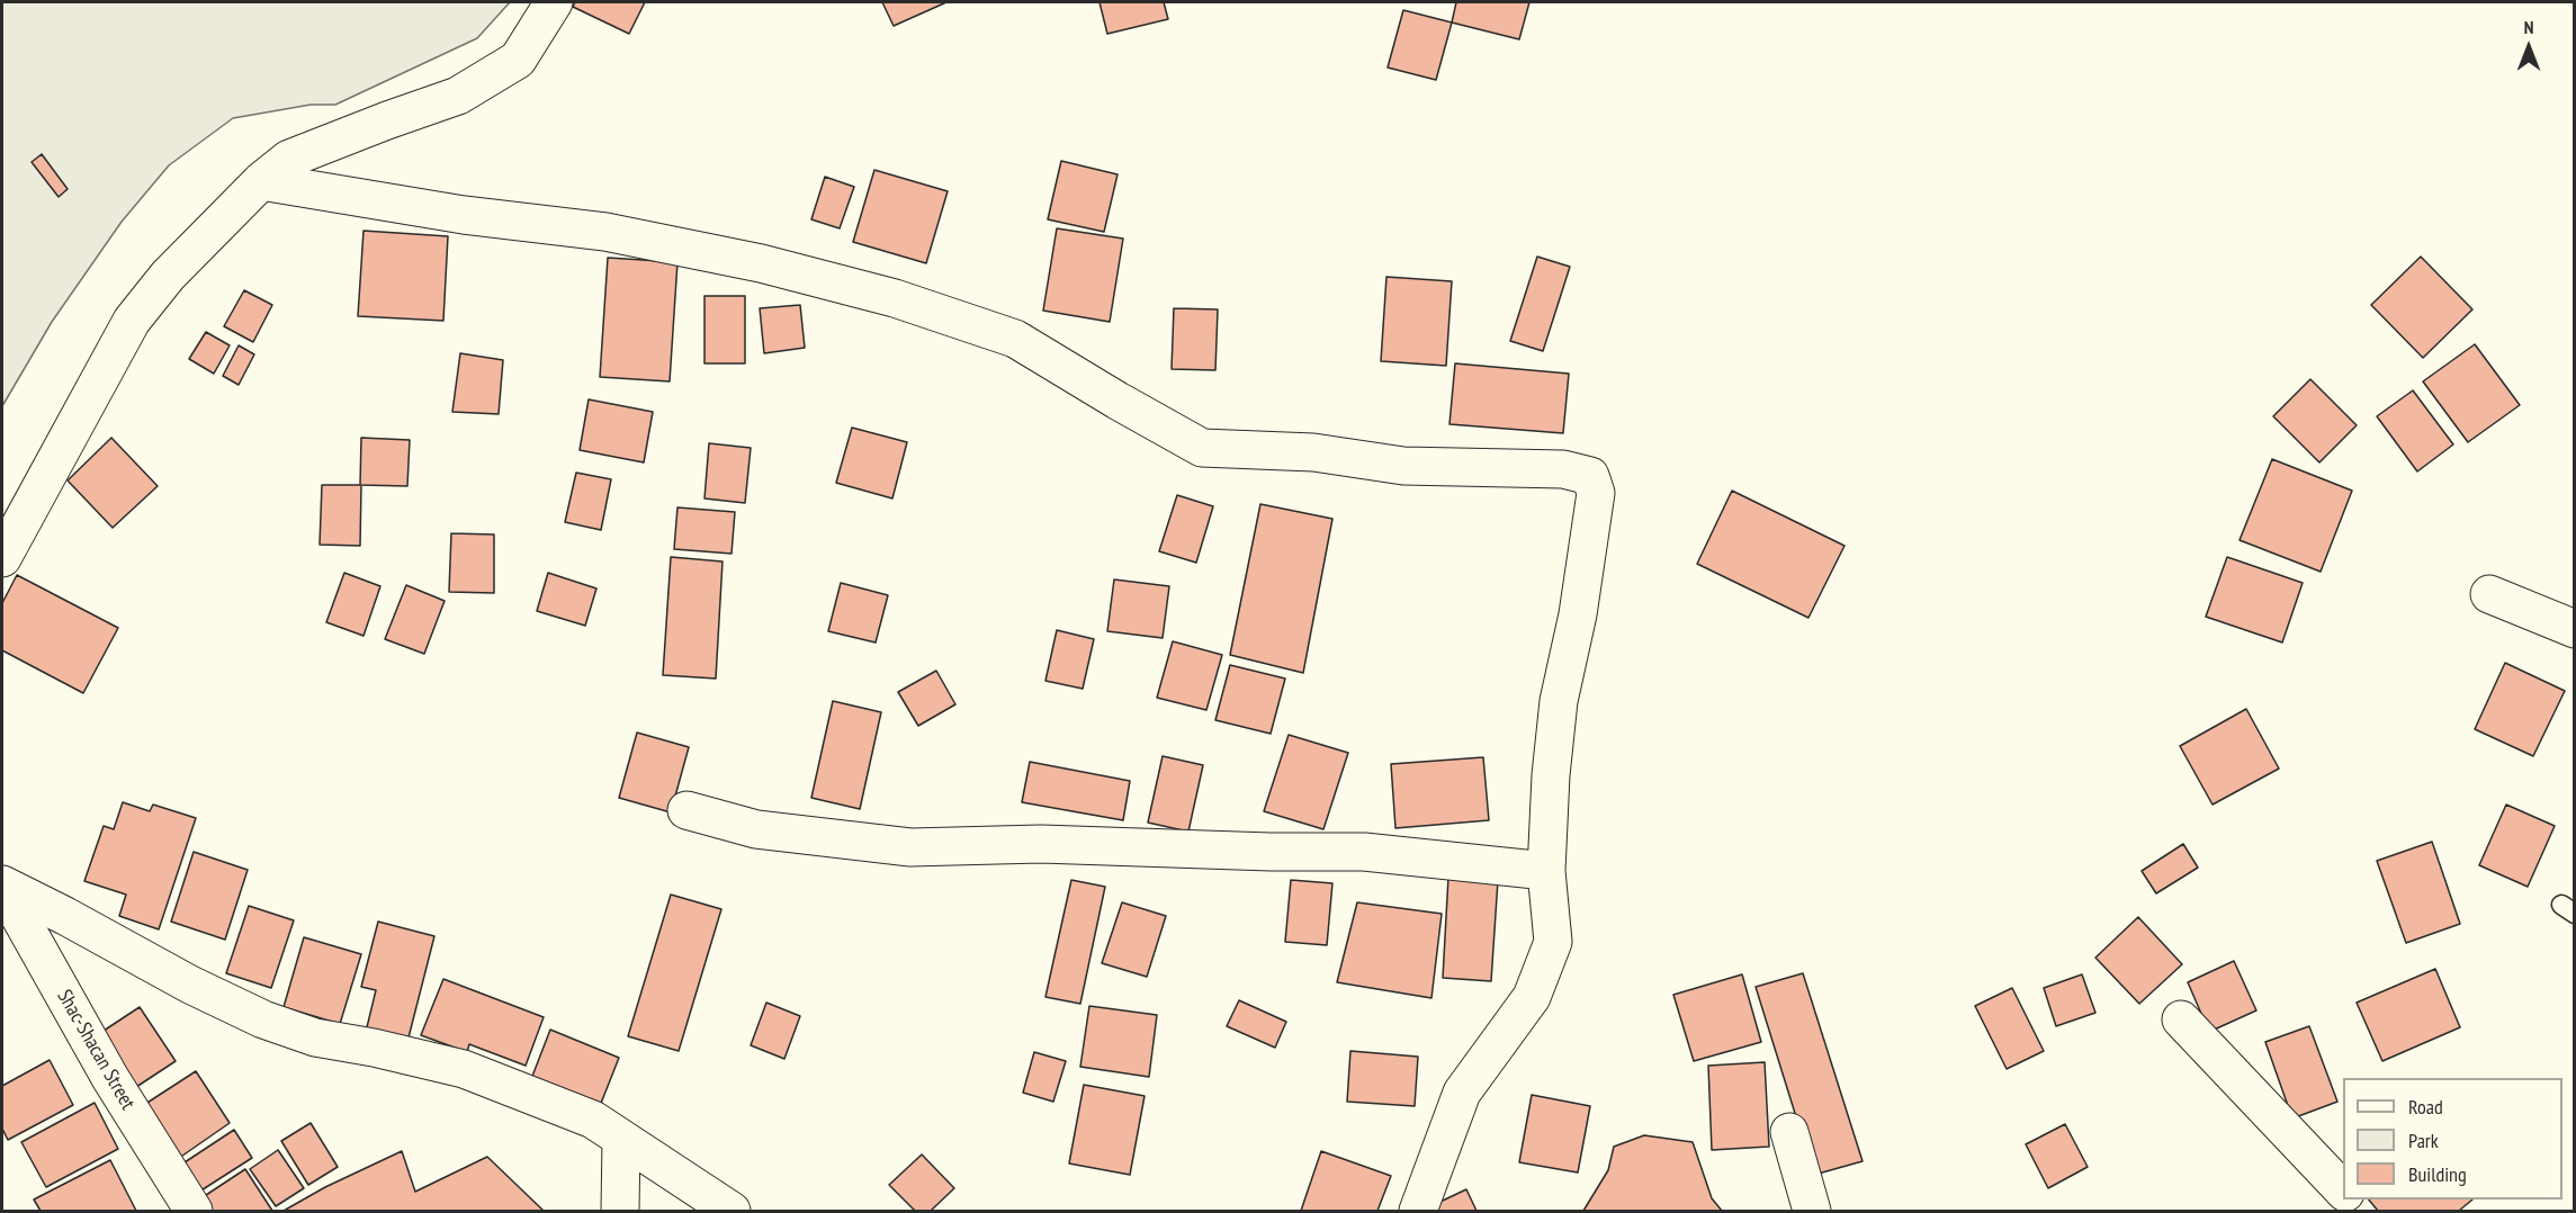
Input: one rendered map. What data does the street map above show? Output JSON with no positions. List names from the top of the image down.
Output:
{
  "streets": {
    "street": ["Shac-Shacan Street"]
  },
  "legend": ["Road", "Park", "Building"],
  "north": "top"
}
